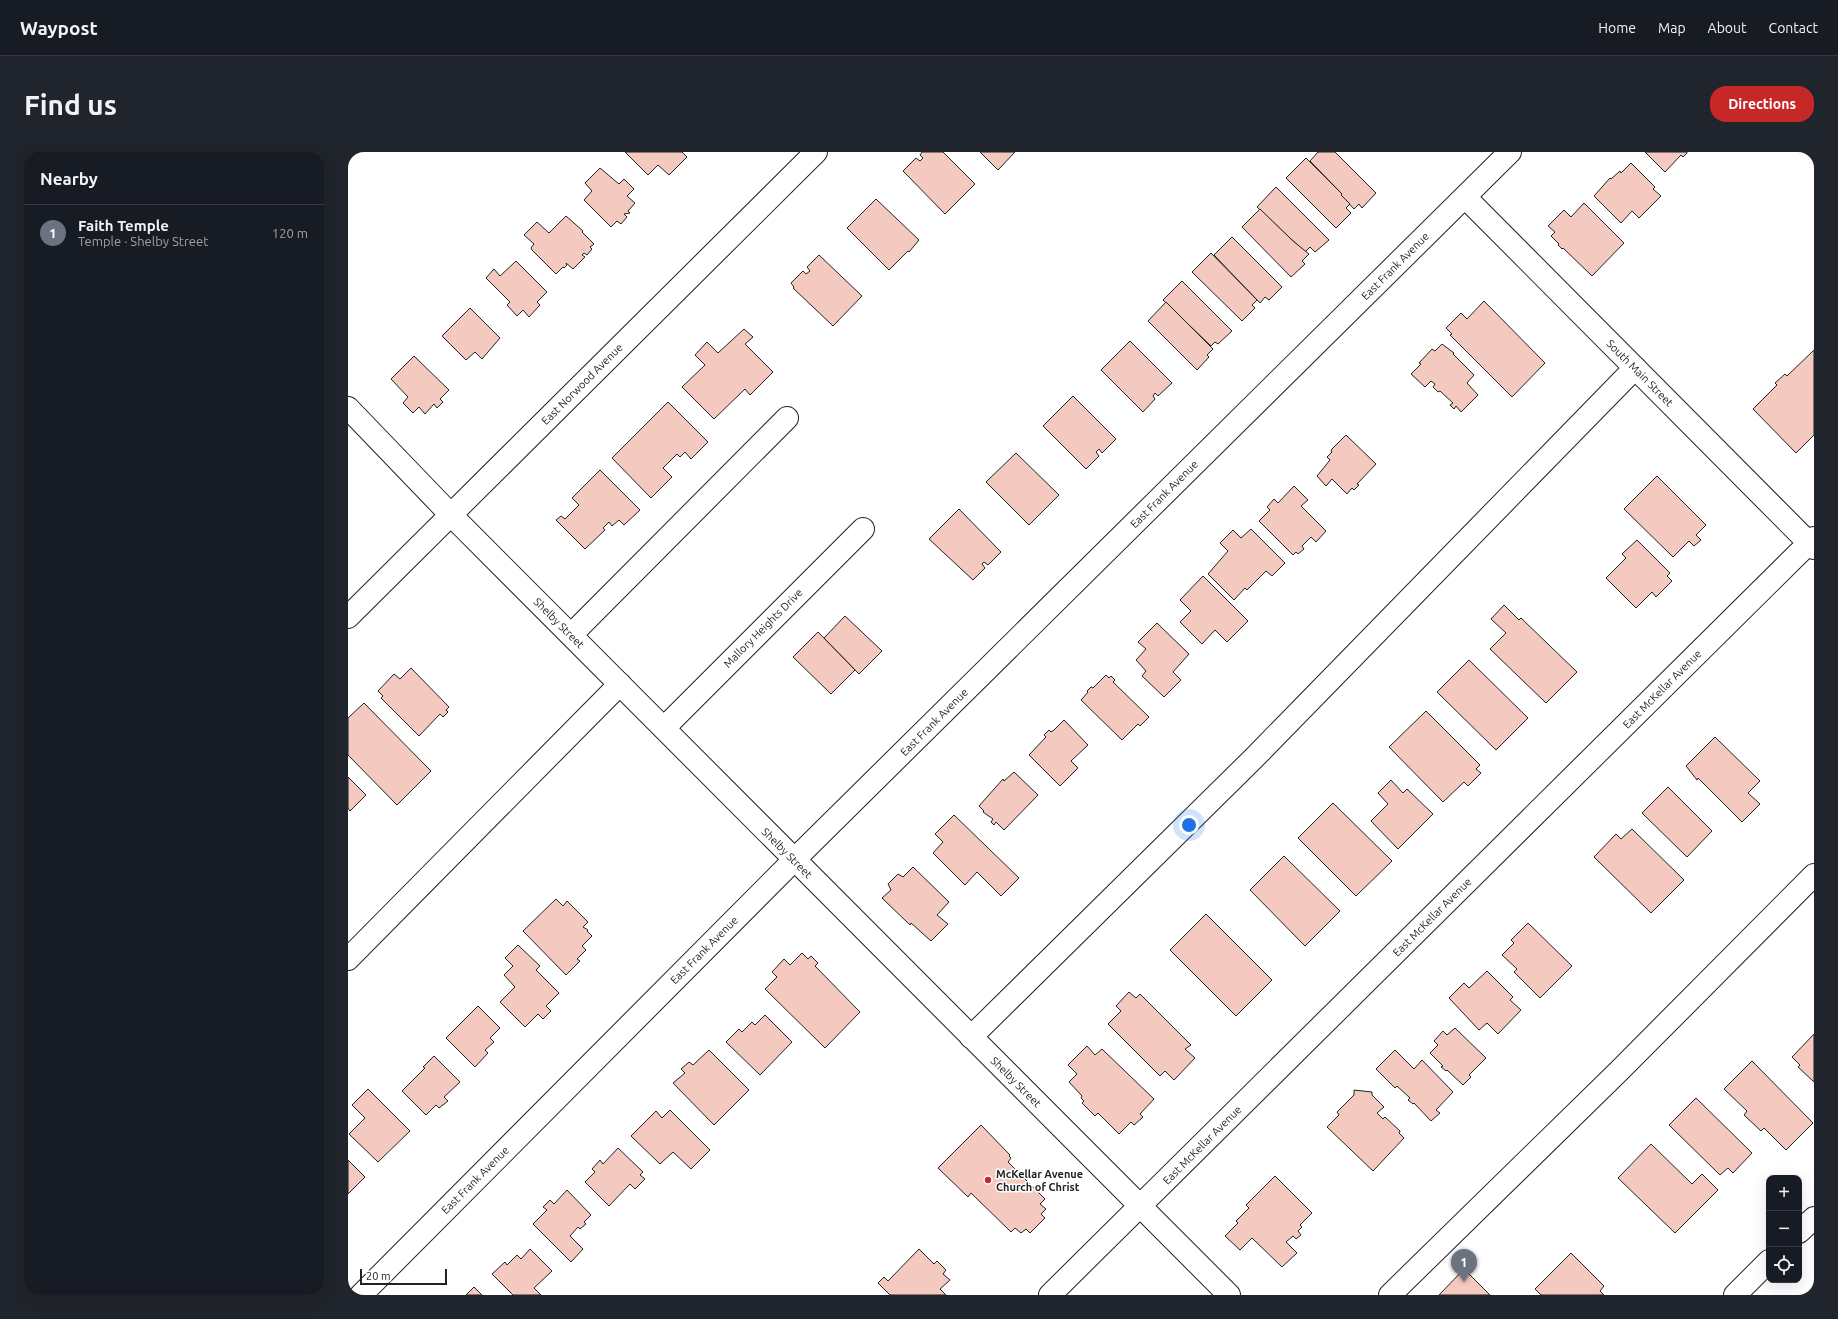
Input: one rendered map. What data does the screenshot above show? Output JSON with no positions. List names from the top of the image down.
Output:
{
  "streets": {
    "street": [
      "East Frank Avenue",
      "South Main Street",
      "East Norwood Avenue",
      "Shelby Street",
      "Mallory Heights Drive",
      "East McKellar Avenue"
    ]
  },
  "crossings": [
    ["East Frank Avenue", "South Main Street"],
    ["East Frank Avenue", "Shelby Street"],
    ["South Main Street", "East McKellar Avenue"],
    ["East Norwood Avenue", "Shelby Street"],
    ["Shelby Street", "Mallory Heights Drive"],
    ["Shelby Street", "East McKellar Avenue"]
  ],
  "places": ["McKellar Avenue Church of Christ"],
  "scale_bar": "20 m",
  "page": {
    "header": "Waypost",
    "nav": [
      "Home",
      "Map",
      "About",
      "Contact"
    ],
    "buttons": "Directions",
    "title": "Find us",
    "heading": "Nearby",
    "list": [
      {
        "mark": "1",
        "name": "Faith Temple",
        "note": "Temple · Shelby Street",
        "value": "120 m"
      }
    ],
    "map_buttons": ["+", "−"],
    "pins": "1",
    "scale": "20 m"
  }
}
